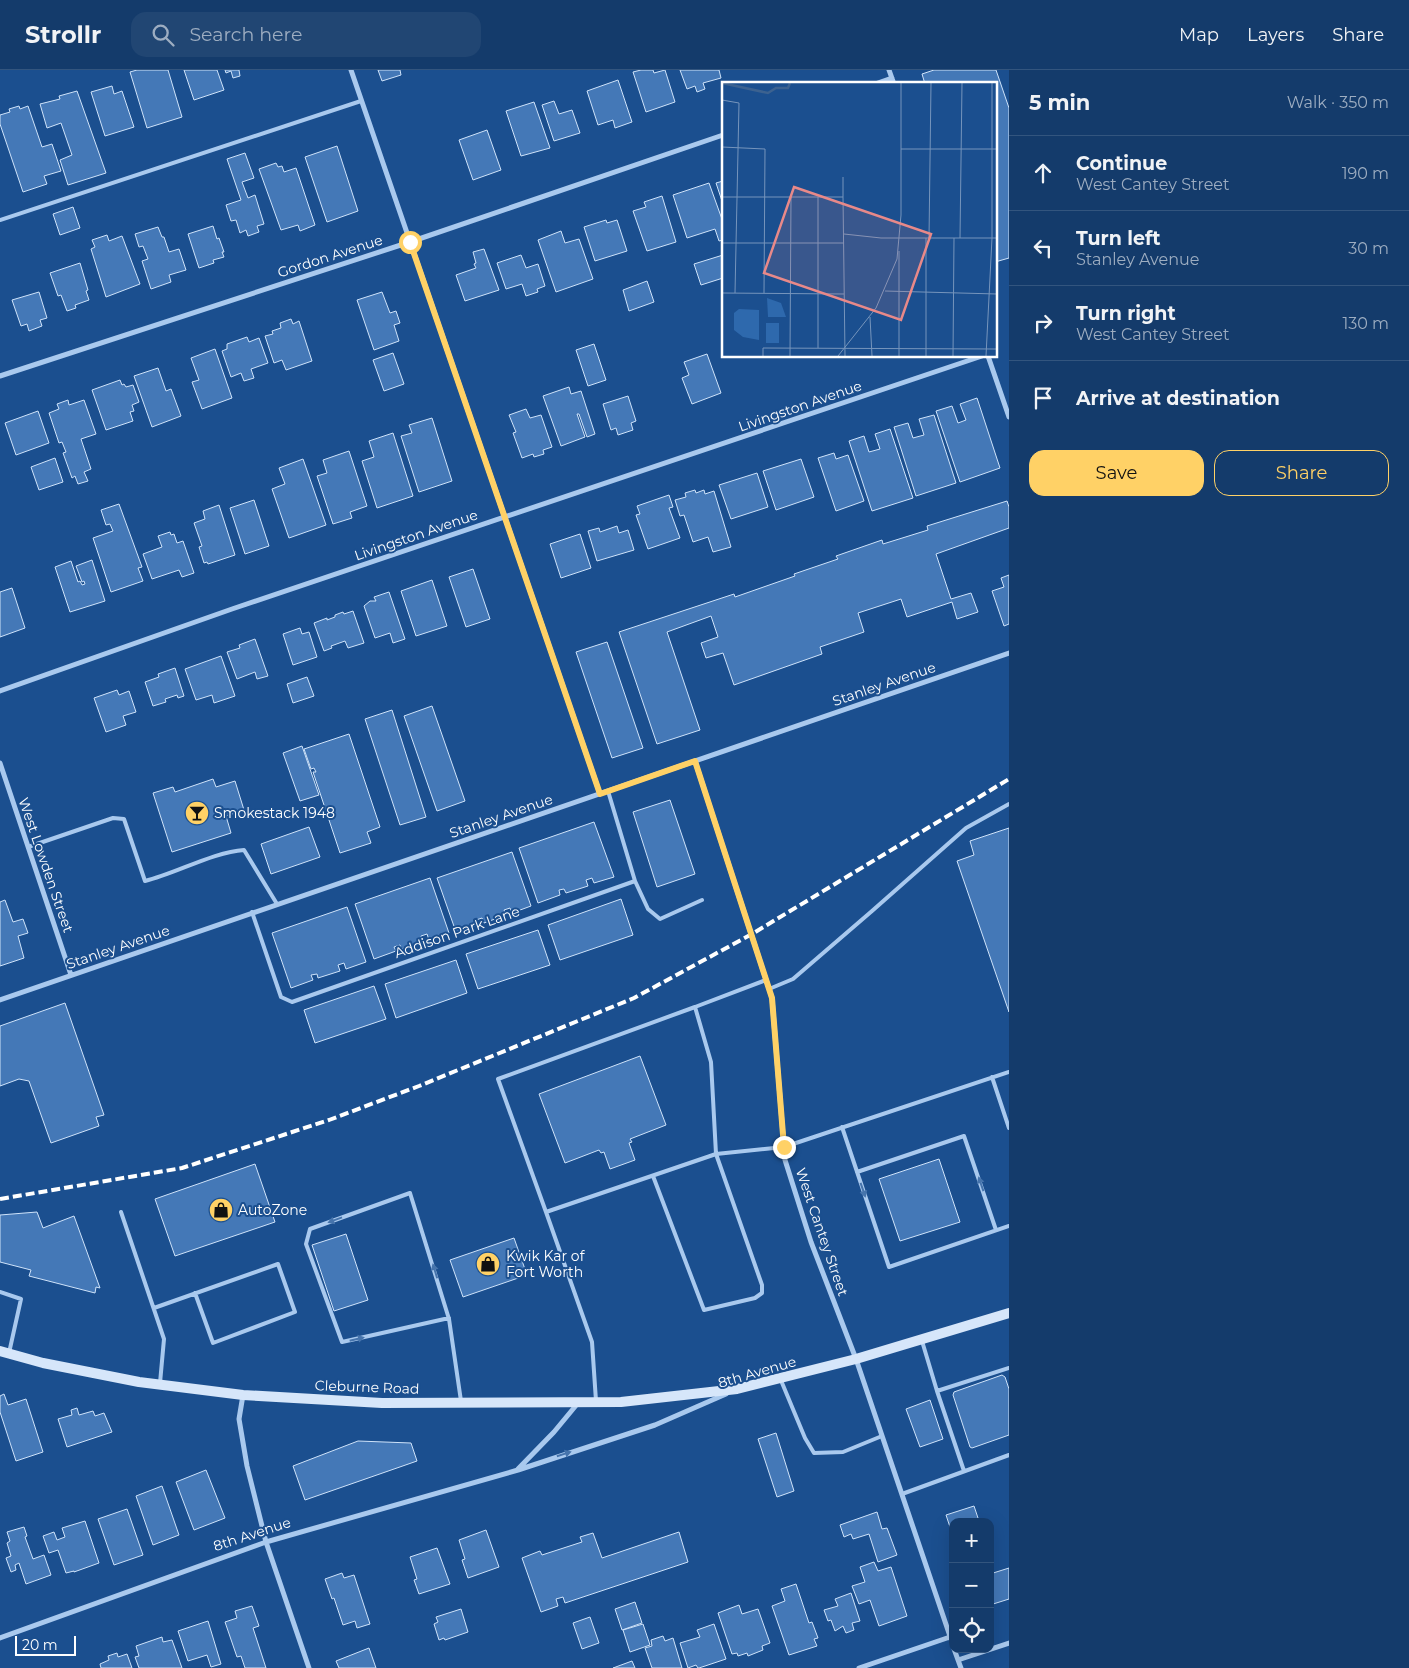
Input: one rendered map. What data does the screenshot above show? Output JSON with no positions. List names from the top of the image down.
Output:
{
  "streets": {
    "main road": ["8th Avenue", "Cleburne Road"],
    "street": [
      "Gordon Avenue",
      "Livingston Avenue",
      "Stanley Avenue",
      "West Lowden Street",
      "West Cantey Street"
    ],
    "lane": ["Addison Park Lane"]
  },
  "crossings": [
    ["Stanley Avenue", "West Lowden Street"],
    ["Stanley Avenue", "Addison Park Lane"],
    ["Stanley Avenue", "West Cantey Street"],
    ["West Cantey Street", "8th Avenue"],
    ["8th Avenue", "Cleburne Road"]
  ],
  "places": {
    "bar": ["Smokestack 1948"],
    "shop": ["AutoZone", "Kwik Kar of Fort Worth"]
  },
  "scale_bar": "20 m",
  "page": {
    "header": "Strollr",
    "search": "Search here",
    "nav": ["Map", "Layers", "Share"],
    "heading": ["5 min", "Walk · 350 m"],
    "list": [
      ["Continue", "West Cantey Street", "190 m"],
      ["Turn left", "Stanley Avenue", "30 m"],
      ["Turn right", "West Cantey Street", "130 m"],
      "Arrive at destination"
    ],
    "buttons": ["Save", "Share"],
    "map_buttons": ["+", "−"],
    "scale": "20 m"
  }
}
